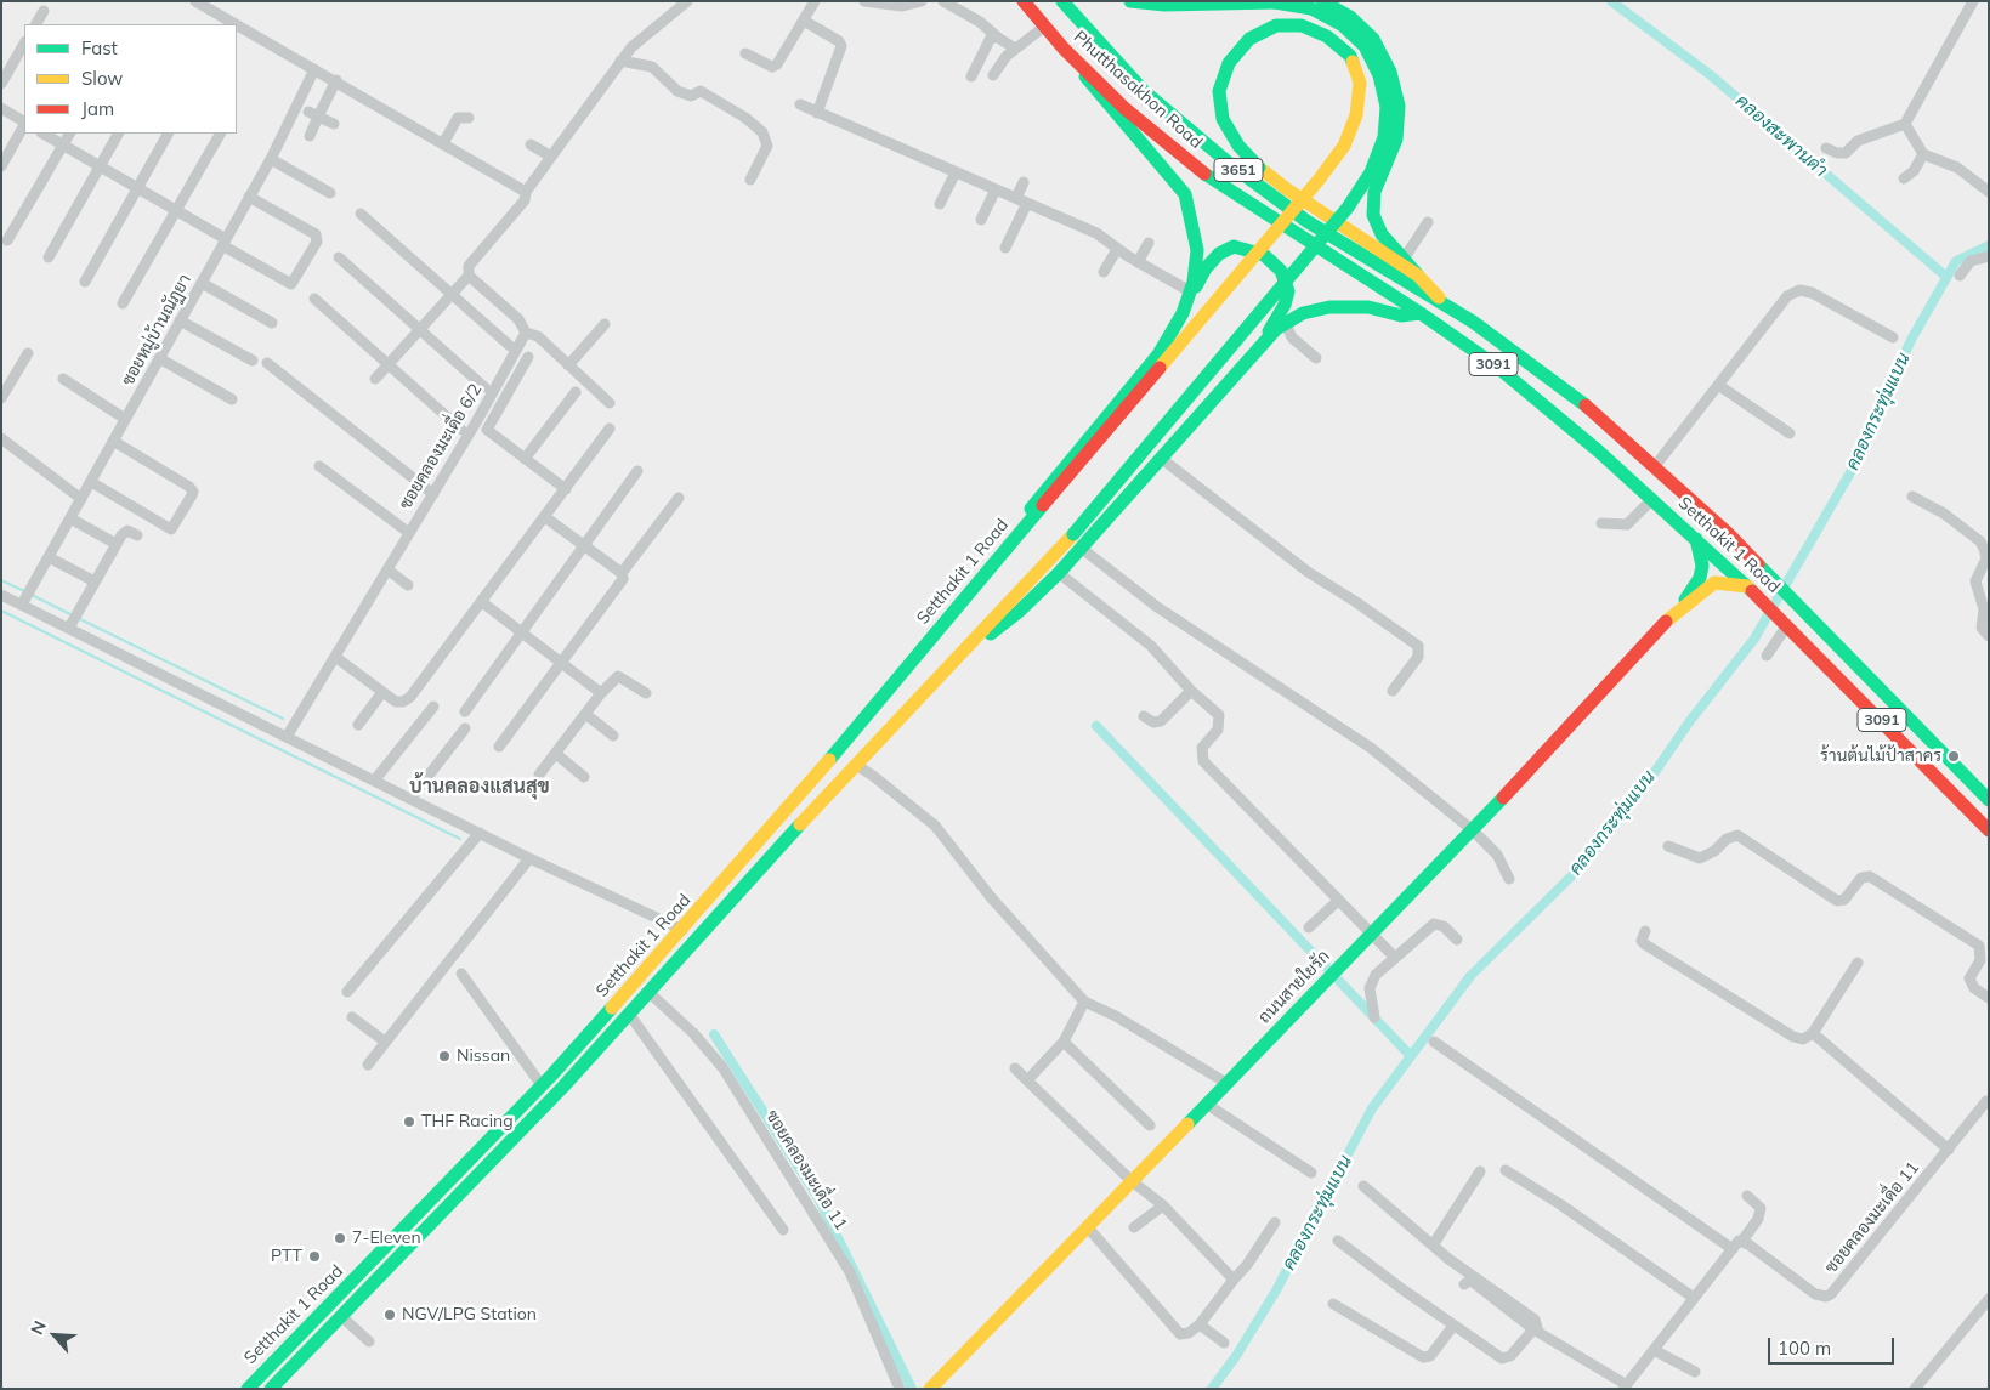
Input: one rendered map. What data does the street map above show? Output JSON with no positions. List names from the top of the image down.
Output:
{
  "streets": {
    "main road": [
      "Phutthasakhon Road",
      "3651",
      "3091",
      "Setthakit 1 Road",
      "ถนนสายใยรัก"
    ],
    "street": ["ซอยหมู่บ้านณัฏยา", "ซอยคลองมะเดื่อ 6/2", "ซอยคลองมะเดื่อ 11"]
  },
  "crossings": [
    ["Phutthasakhon Road", "3091"],
    ["Phutthasakhon Road", "Setthakit 1 Road"],
    ["3091", "Setthakit 1 Road"],
    ["Setthakit 1 Road", "ถนนสายใยรัก"],
    ["Setthakit 1 Road", "ซอยคลองมะเดื่อ 11"]
  ],
  "districts": ["บ้านคลองแสนสุข"],
  "water": ["คลองสะพานดำ", "คลองกระทุ่มแบน"],
  "places": [
    "ร้านต้นไม้ป้าสาคร",
    "Nissan",
    "THF Racing",
    "7-Eleven",
    "PTT",
    "NGV/LPG Station"
  ],
  "legend": ["Fast", "Slow", "Jam"],
  "scale_bar": "100 m",
  "north": "top left"
}
